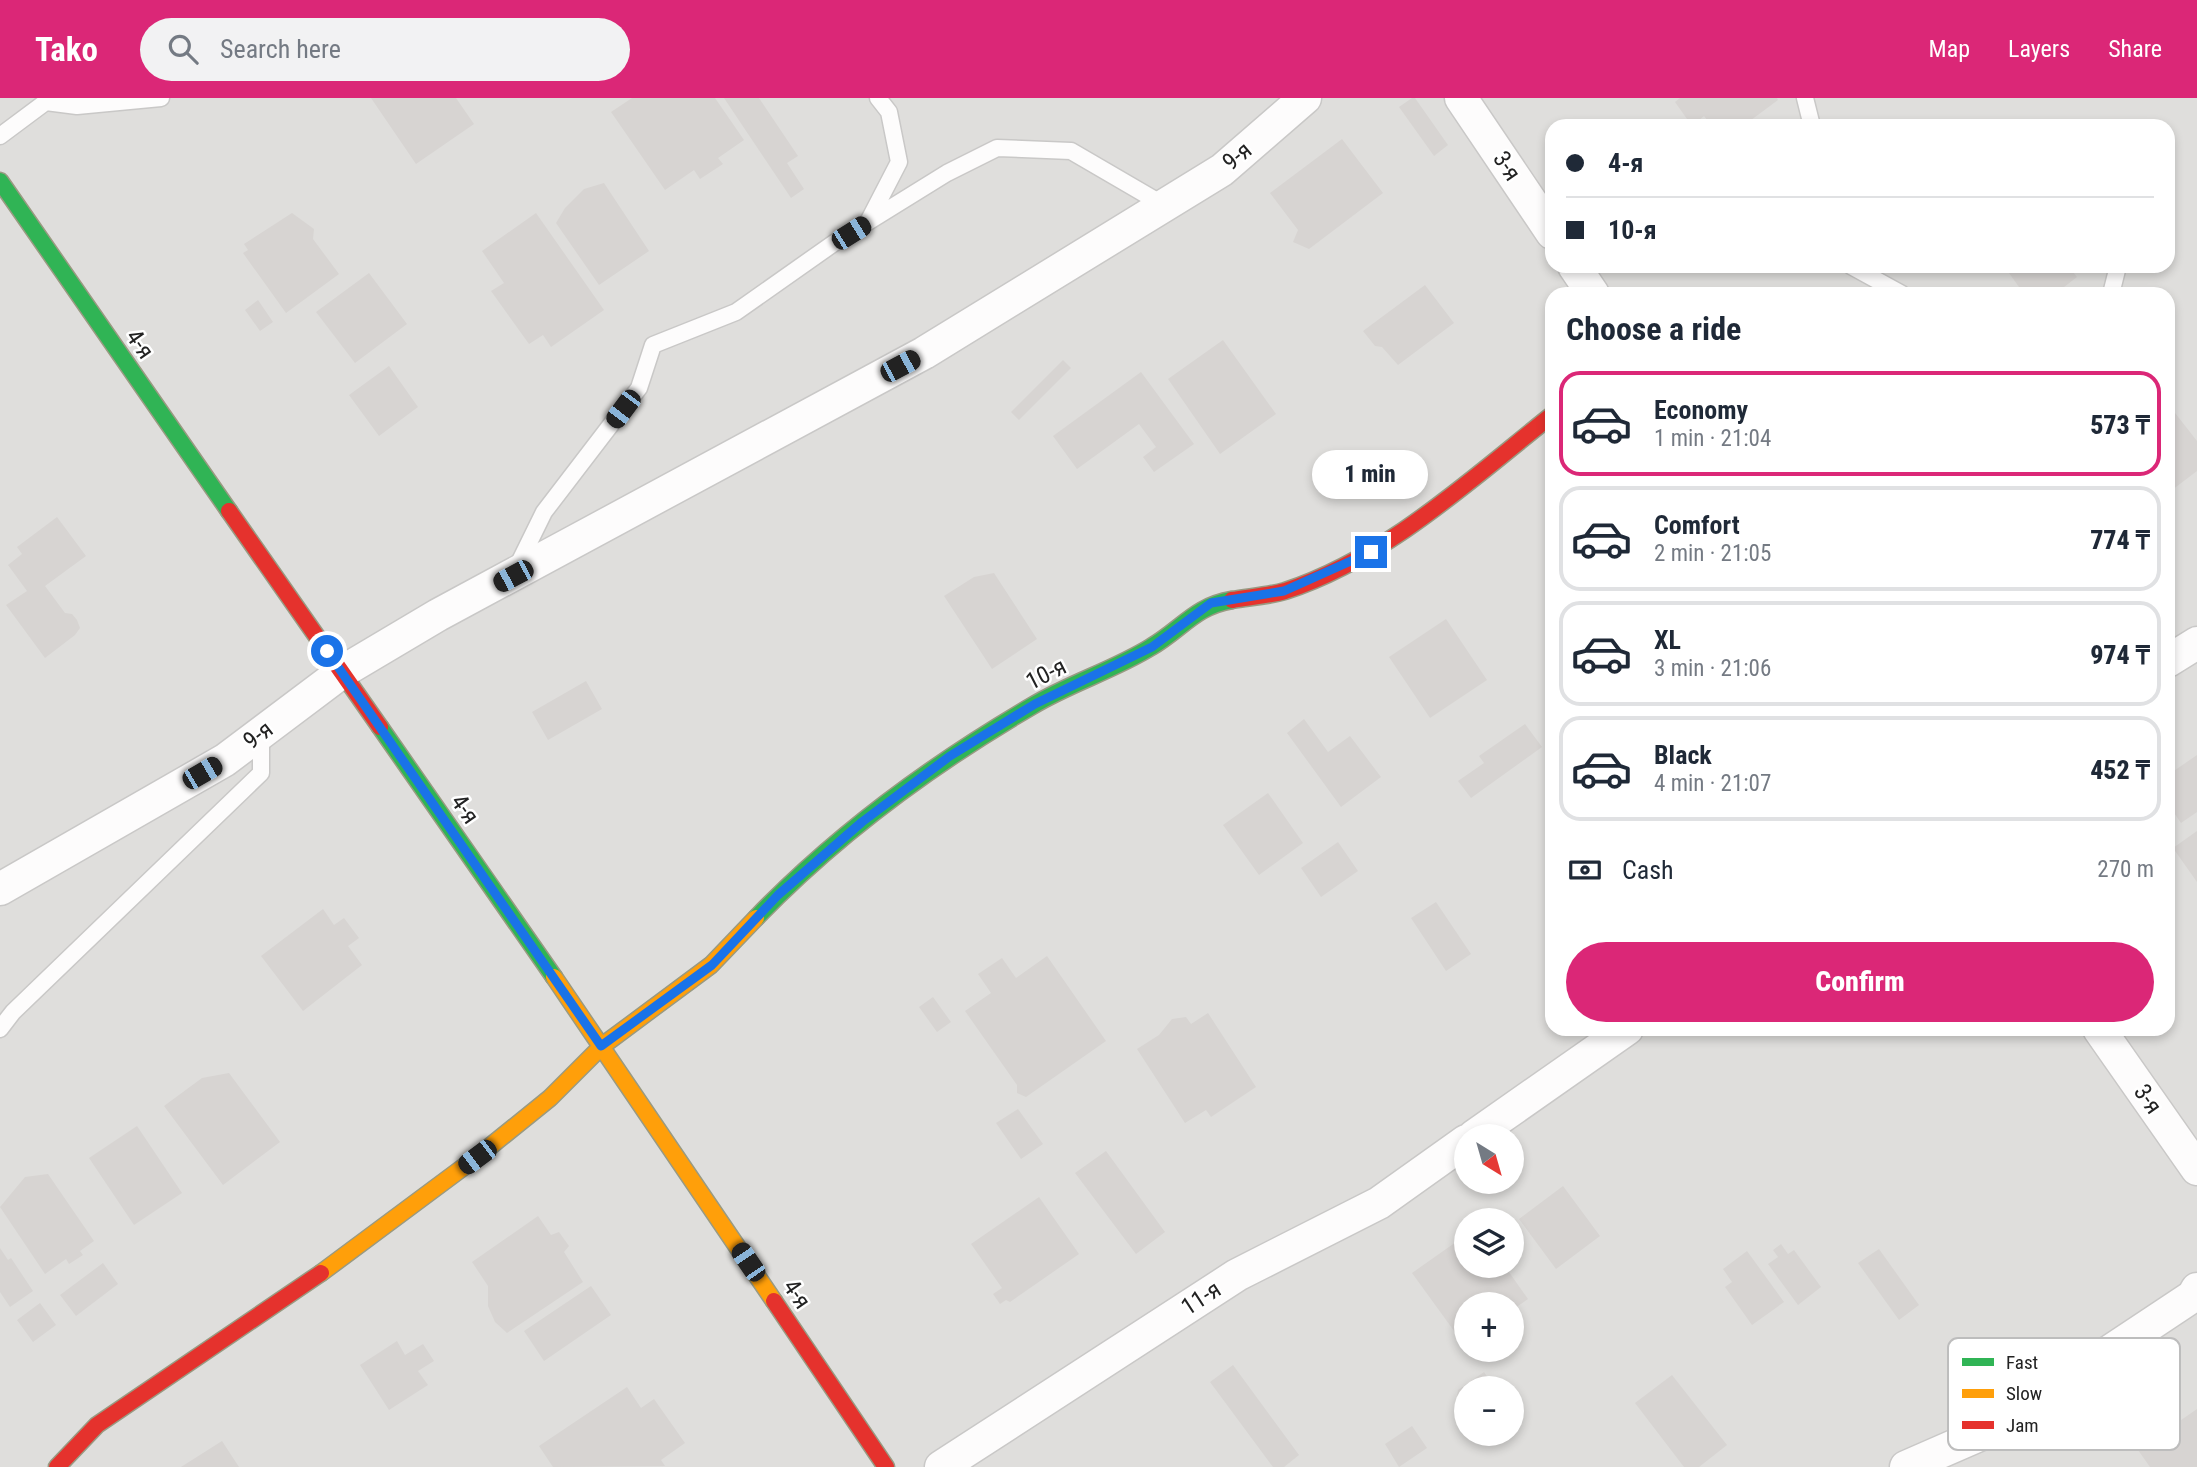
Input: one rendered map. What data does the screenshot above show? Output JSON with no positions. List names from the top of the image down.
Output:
{
  "streets": {
    "street": [
      "9-я",
      "3-я",
      "4-я",
      "10-я",
      "11-я"
    ]
  },
  "crossings": [
    ["9-я", "4-я"],
    ["4-я", "10-я"]
  ],
  "legend": ["Fast", "Slow", "Jam"],
  "north": "bottom right",
  "page": {
    "header": "Tako",
    "search": "Search here",
    "nav": ["Map", "Layers", "Share"],
    "banner": ["4-я", "10-я"],
    "heading": "Choose a ride",
    "list": [
      {
        "name": "Economy",
        "note": "1 min · 21:04",
        "value": "573 ₸"
      },
      {
        "name": "Comfort",
        "note": "2 min · 21:05",
        "value": "774 ₸"
      },
      {
        "name": "XL",
        "note": "3 min · 21:06",
        "value": "974 ₸"
      },
      {
        "name": "Black",
        "note": "4 min · 21:07",
        "value": "452 ₸"
      }
    ],
    "bubble": "1 min",
    "pay": ["Cash", "270 m"],
    "buttons": "Confirm",
    "map_buttons": ["+", "−"]
  }
}
